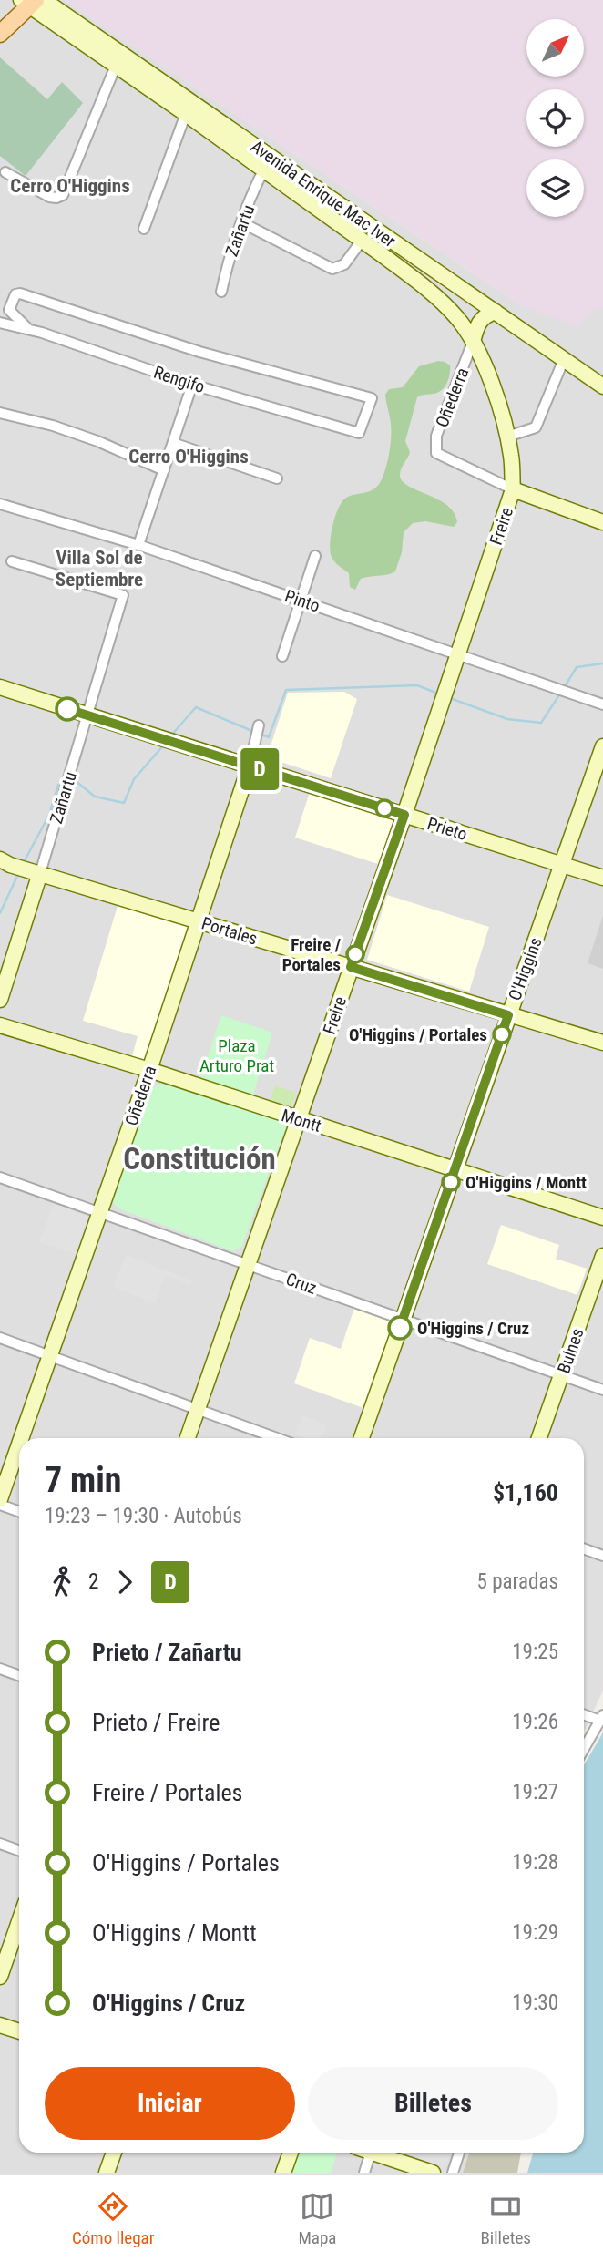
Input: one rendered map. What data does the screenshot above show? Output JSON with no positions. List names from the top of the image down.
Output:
{
  "streets": {
    "main road": [
      "Avenida Enrique Mac Iver",
      "Zañartu",
      "Oñederra",
      "Freire",
      "Prieto",
      "Portales",
      "O'Higgins",
      "Montt",
      "Bulnes"
    ],
    "street": ["Rengifo", "Pinto", "Cruz"]
  },
  "crossings": [
    ["Avenida Enrique Mac Iver", "Zañartu"],
    ["Avenida Enrique Mac Iver", "Oñederra"],
    ["Avenida Enrique Mac Iver", "Freire"],
    ["Zañartu", "Prieto"],
    ["Zañartu", "Portales"],
    ["Oñederra", "Freire"],
    ["Oñederra", "Prieto"],
    ["Oñederra", "Portales"],
    ["Oñederra", "Montt"],
    ["Oñederra", "Cruz"],
    ["Freire", "Pinto"],
    ["Freire", "Prieto"],
    ["Freire", "Portales"],
    ["Freire", "Montt"],
    ["Freire", "Cruz"],
    ["Prieto", "O'Higgins"],
    ["Portales", "O'Higgins"],
    ["O'Higgins", "Montt"],
    ["O'Higgins", "Cruz"],
    ["Cruz", "Bulnes"]
  ],
  "districts": [
    "Cerro O'Higgins",
    "Cerro O'Higgins",
    "Villa Sol de Septiembre",
    "Constitución"
  ],
  "parks": ["Plaza Arturo Prat"],
  "places": [
    "Freire / Portales",
    "O'Higgins / Portales",
    "O'Higgins / Montt",
    "O'Higgins / Cruz"
  ],
  "lines": ["bus line D"],
  "north": "top right",
  "page": {
    "on_map": "D",
    "heading": ["7 min", "19:23 – 19:30 · Autobús", "$1,160"],
    "legs": ["2", "D", "5 paradas"],
    "list": [
      {
        "name": "Prieto / Zañartu",
        "value": "19:25"
      },
      {
        "name": "Prieto / Freire",
        "value": "19:26"
      },
      {
        "name": "Freire / Portales",
        "value": "19:27"
      },
      {
        "name": "O'Higgins / Portales",
        "value": "19:28"
      },
      {
        "name": "O'Higgins / Montt",
        "value": "19:29"
      },
      {
        "name": "O'Higgins / Cruz",
        "value": "19:30"
      }
    ],
    "buttons": ["Iniciar", "Billetes"],
    "tabs": ["Cómo llegar", "Mapa", "Billetes"]
  }
}
